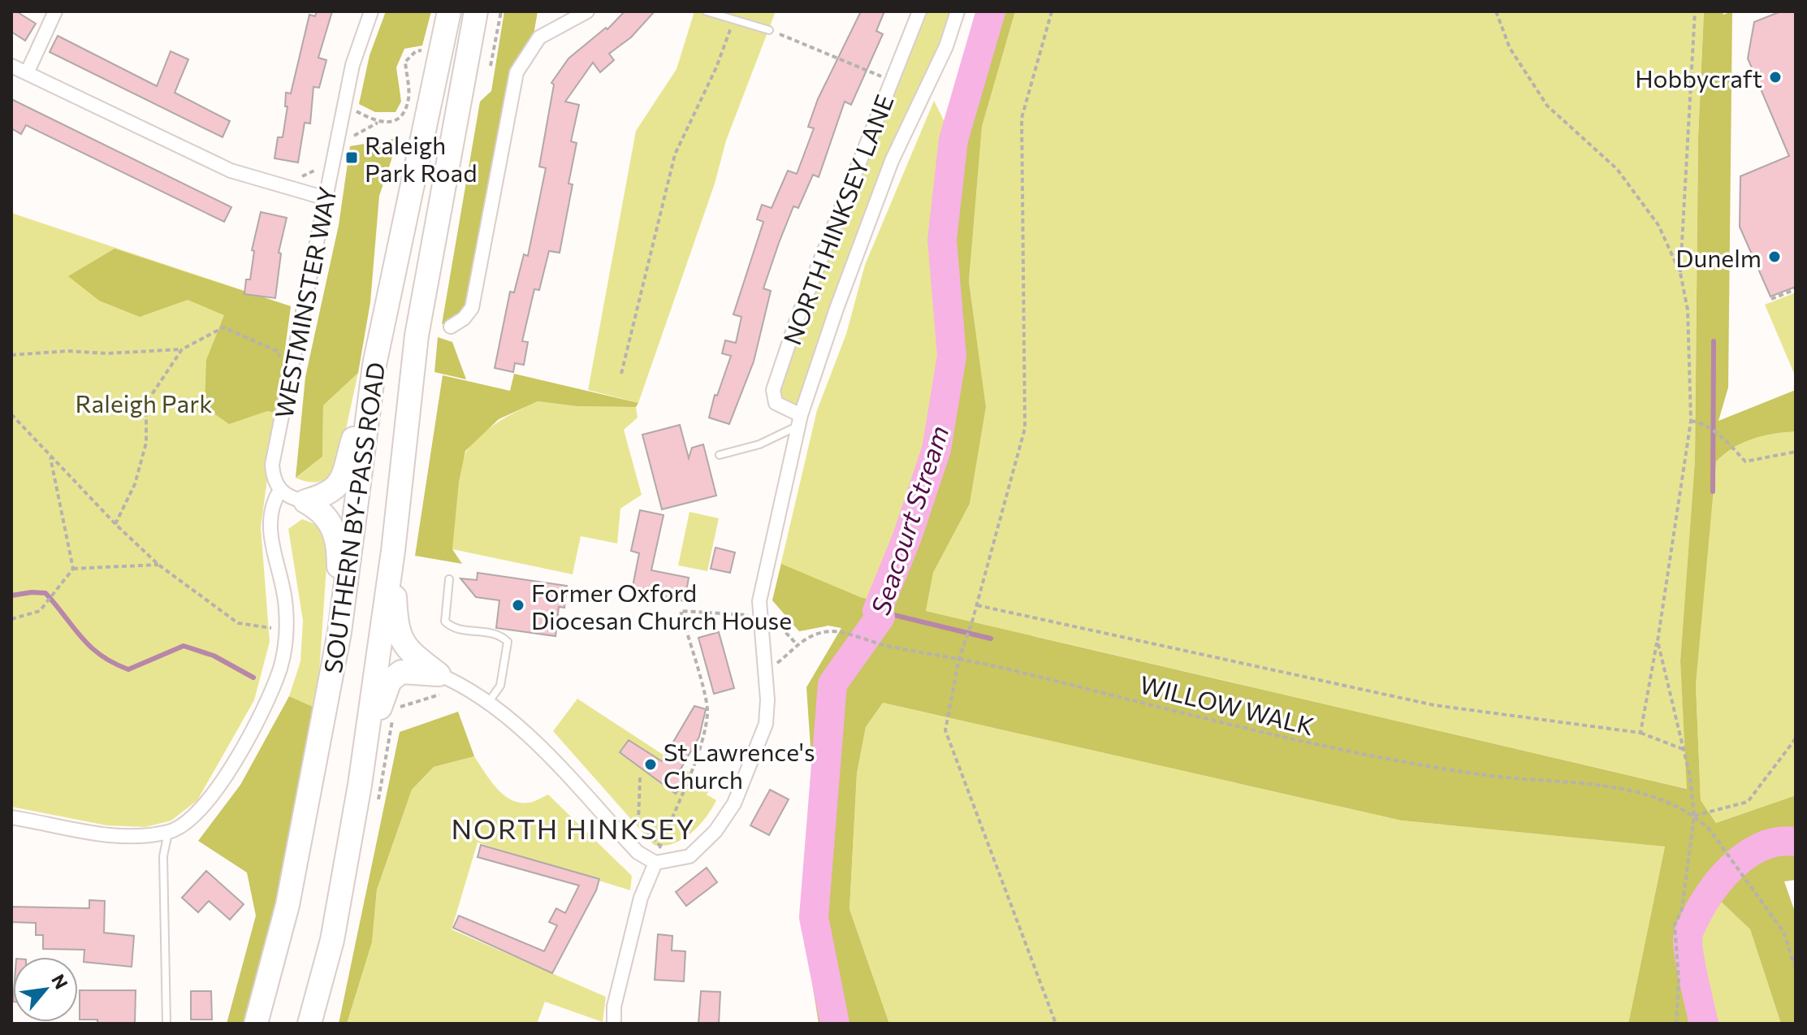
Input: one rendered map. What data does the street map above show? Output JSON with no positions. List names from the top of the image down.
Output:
{
  "streets": {
    "highway": ["SOUTHERN BY-PASS ROAD"],
    "street": ["NORTH HINKSEY LANE", "WESTMINSTER WAY"],
    "path": ["WILLOW WALK"]
  },
  "crossings": [
    ["NORTH HINKSEY LANE", "WILLOW WALK"]
  ],
  "districts": ["NORTH HINKSEY"],
  "water": ["Seacourt Stream"],
  "parks": ["Raleigh Park"],
  "places": {
    "other": [
      "Hobbycraft",
      "Dunelm",
      "Former Oxford Diocesan Church House",
      "St Lawrence's Church"
    ],
    "transit": ["Raleigh Park Road"]
  },
  "north": "top right"
}
